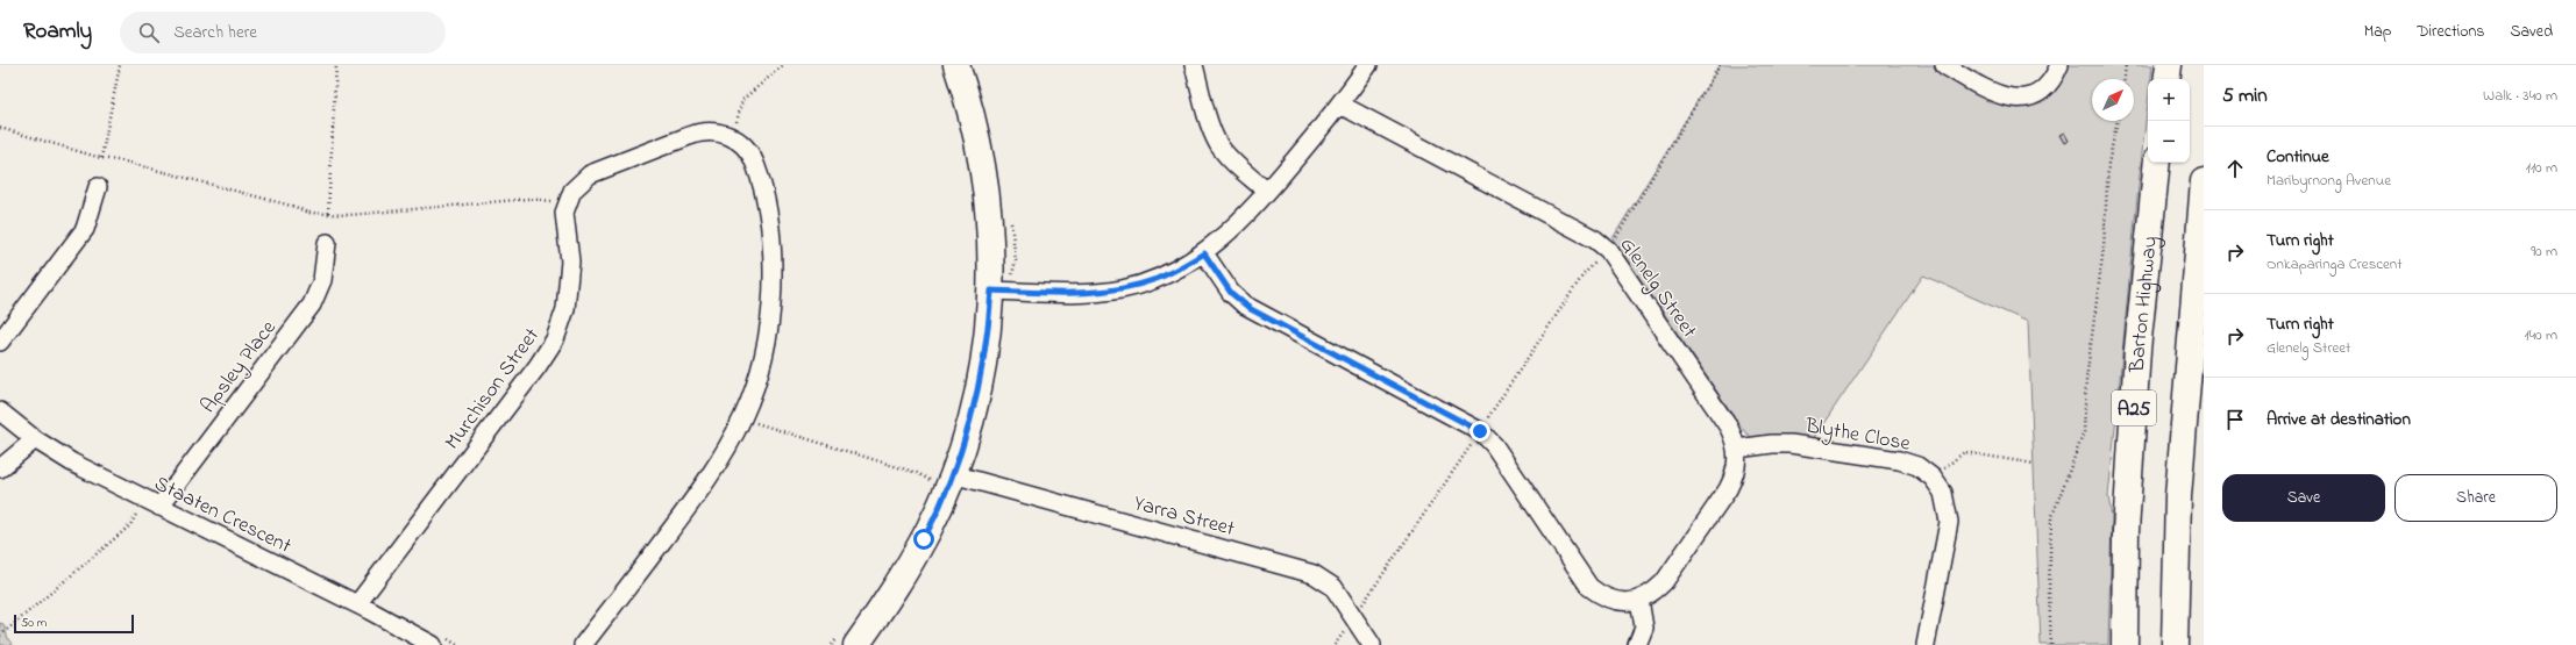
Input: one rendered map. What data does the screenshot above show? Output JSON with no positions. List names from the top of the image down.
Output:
{
  "streets": {
    "main road": ["Barton Highway", "A25"],
    "street": [
      "Glenelg Street",
      "Apsley Place",
      "Murchison Street",
      "Blythe Close",
      "Staaten Crescent",
      "Yarra Street"
    ]
  },
  "crossings": [
    ["Glenelg Street", "Blythe Close"],
    ["Apsley Place", "Staaten Crescent"],
    ["Murchison Street", "Staaten Crescent"]
  ],
  "scale_bar": "50 m",
  "north": "top right",
  "page": {
    "header": "Roamly",
    "search": "Search here",
    "nav": ["Map", "Directions", "Saved"],
    "heading": ["5 min", "Walk · 340 m"],
    "map_buttons": ["+", "−"],
    "list": [
      ["Continue", "Maribyrnong Avenue", "110 m"],
      ["Turn right", "Onkaparinga Crescent", "90 m"],
      ["Turn right", "Glenelg Street", "140 m"],
      "Arrive at destination"
    ],
    "buttons": ["Save", "Share"],
    "scale": "50 m"
  }
}
